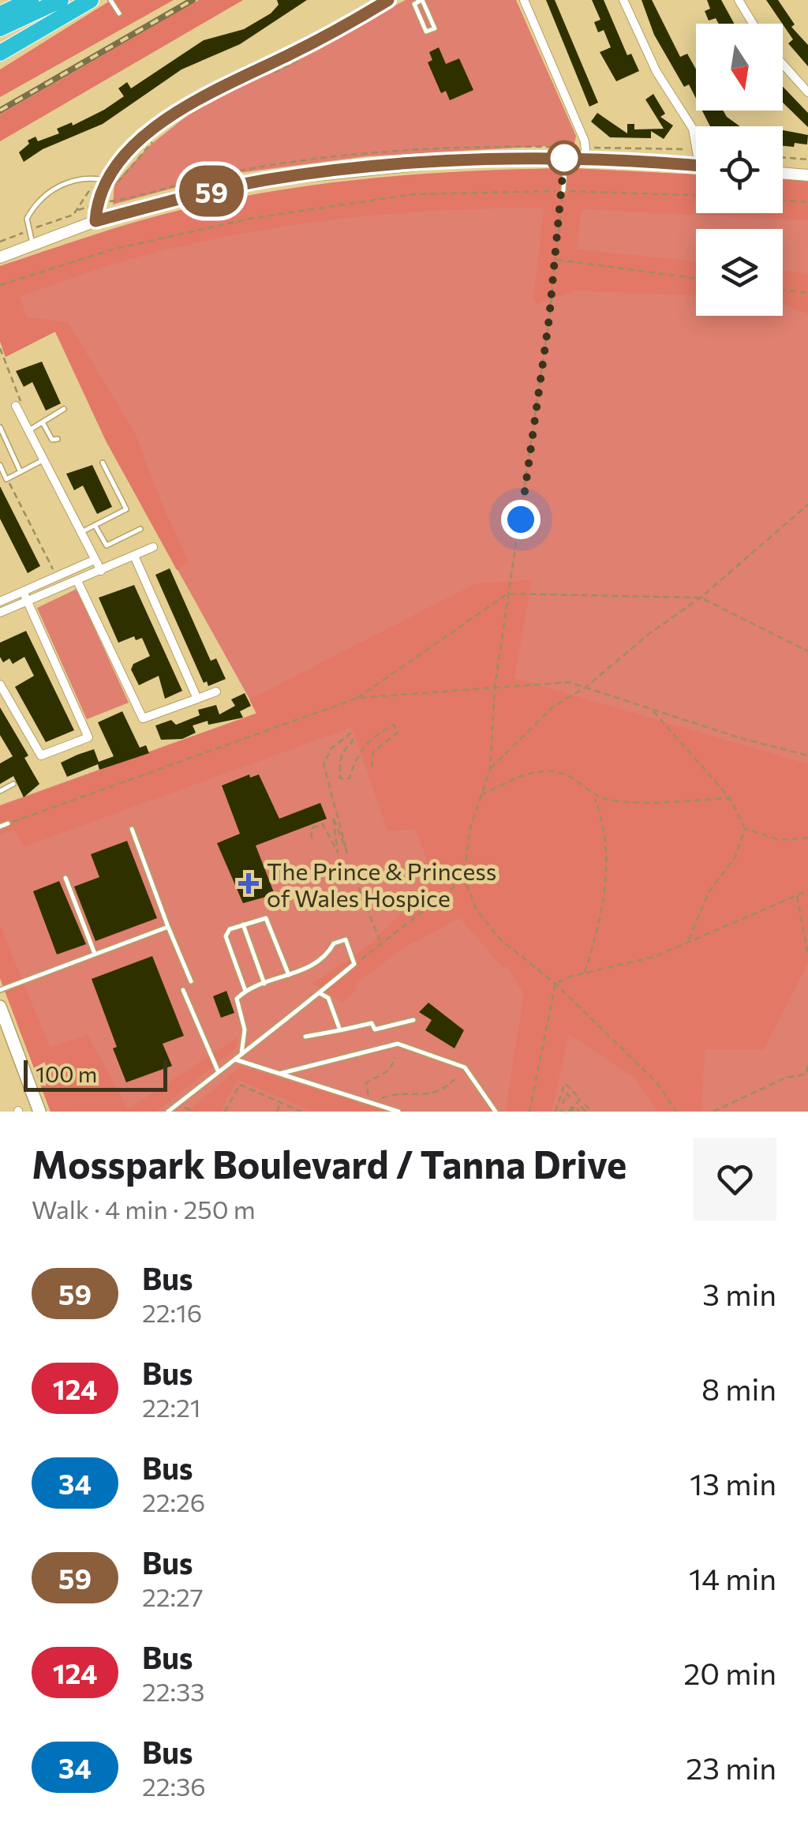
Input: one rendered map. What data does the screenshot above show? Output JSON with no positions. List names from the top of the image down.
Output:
{
  "places": {
    "health": ["The Prince & Princess of Wales Hospice"]
  },
  "lines": ["bus line 59"],
  "scale_bar": "100 m",
  "north": "bottom",
  "page": {
    "on_map": "59",
    "scale": "100 m",
    "heading": ["Mosspark Boulevard / Tanna Drive", "Walk · 4 min · 250 m"],
    "list": [
      {
        "mark": "59",
        "name": "Bus",
        "note": "22:16",
        "value": "3 min"
      },
      {
        "mark": "124",
        "name": "Bus",
        "note": "22:21",
        "value": "8 min"
      },
      {
        "mark": "34",
        "name": "Bus",
        "note": "22:26",
        "value": "13 min"
      },
      {
        "mark": "59",
        "name": "Bus",
        "note": "22:27",
        "value": "14 min"
      },
      {
        "mark": "124",
        "name": "Bus",
        "note": "22:33",
        "value": "20 min"
      },
      {
        "mark": "34",
        "name": "Bus",
        "note": "22:36",
        "value": "23 min"
      }
    ]
  }
}
